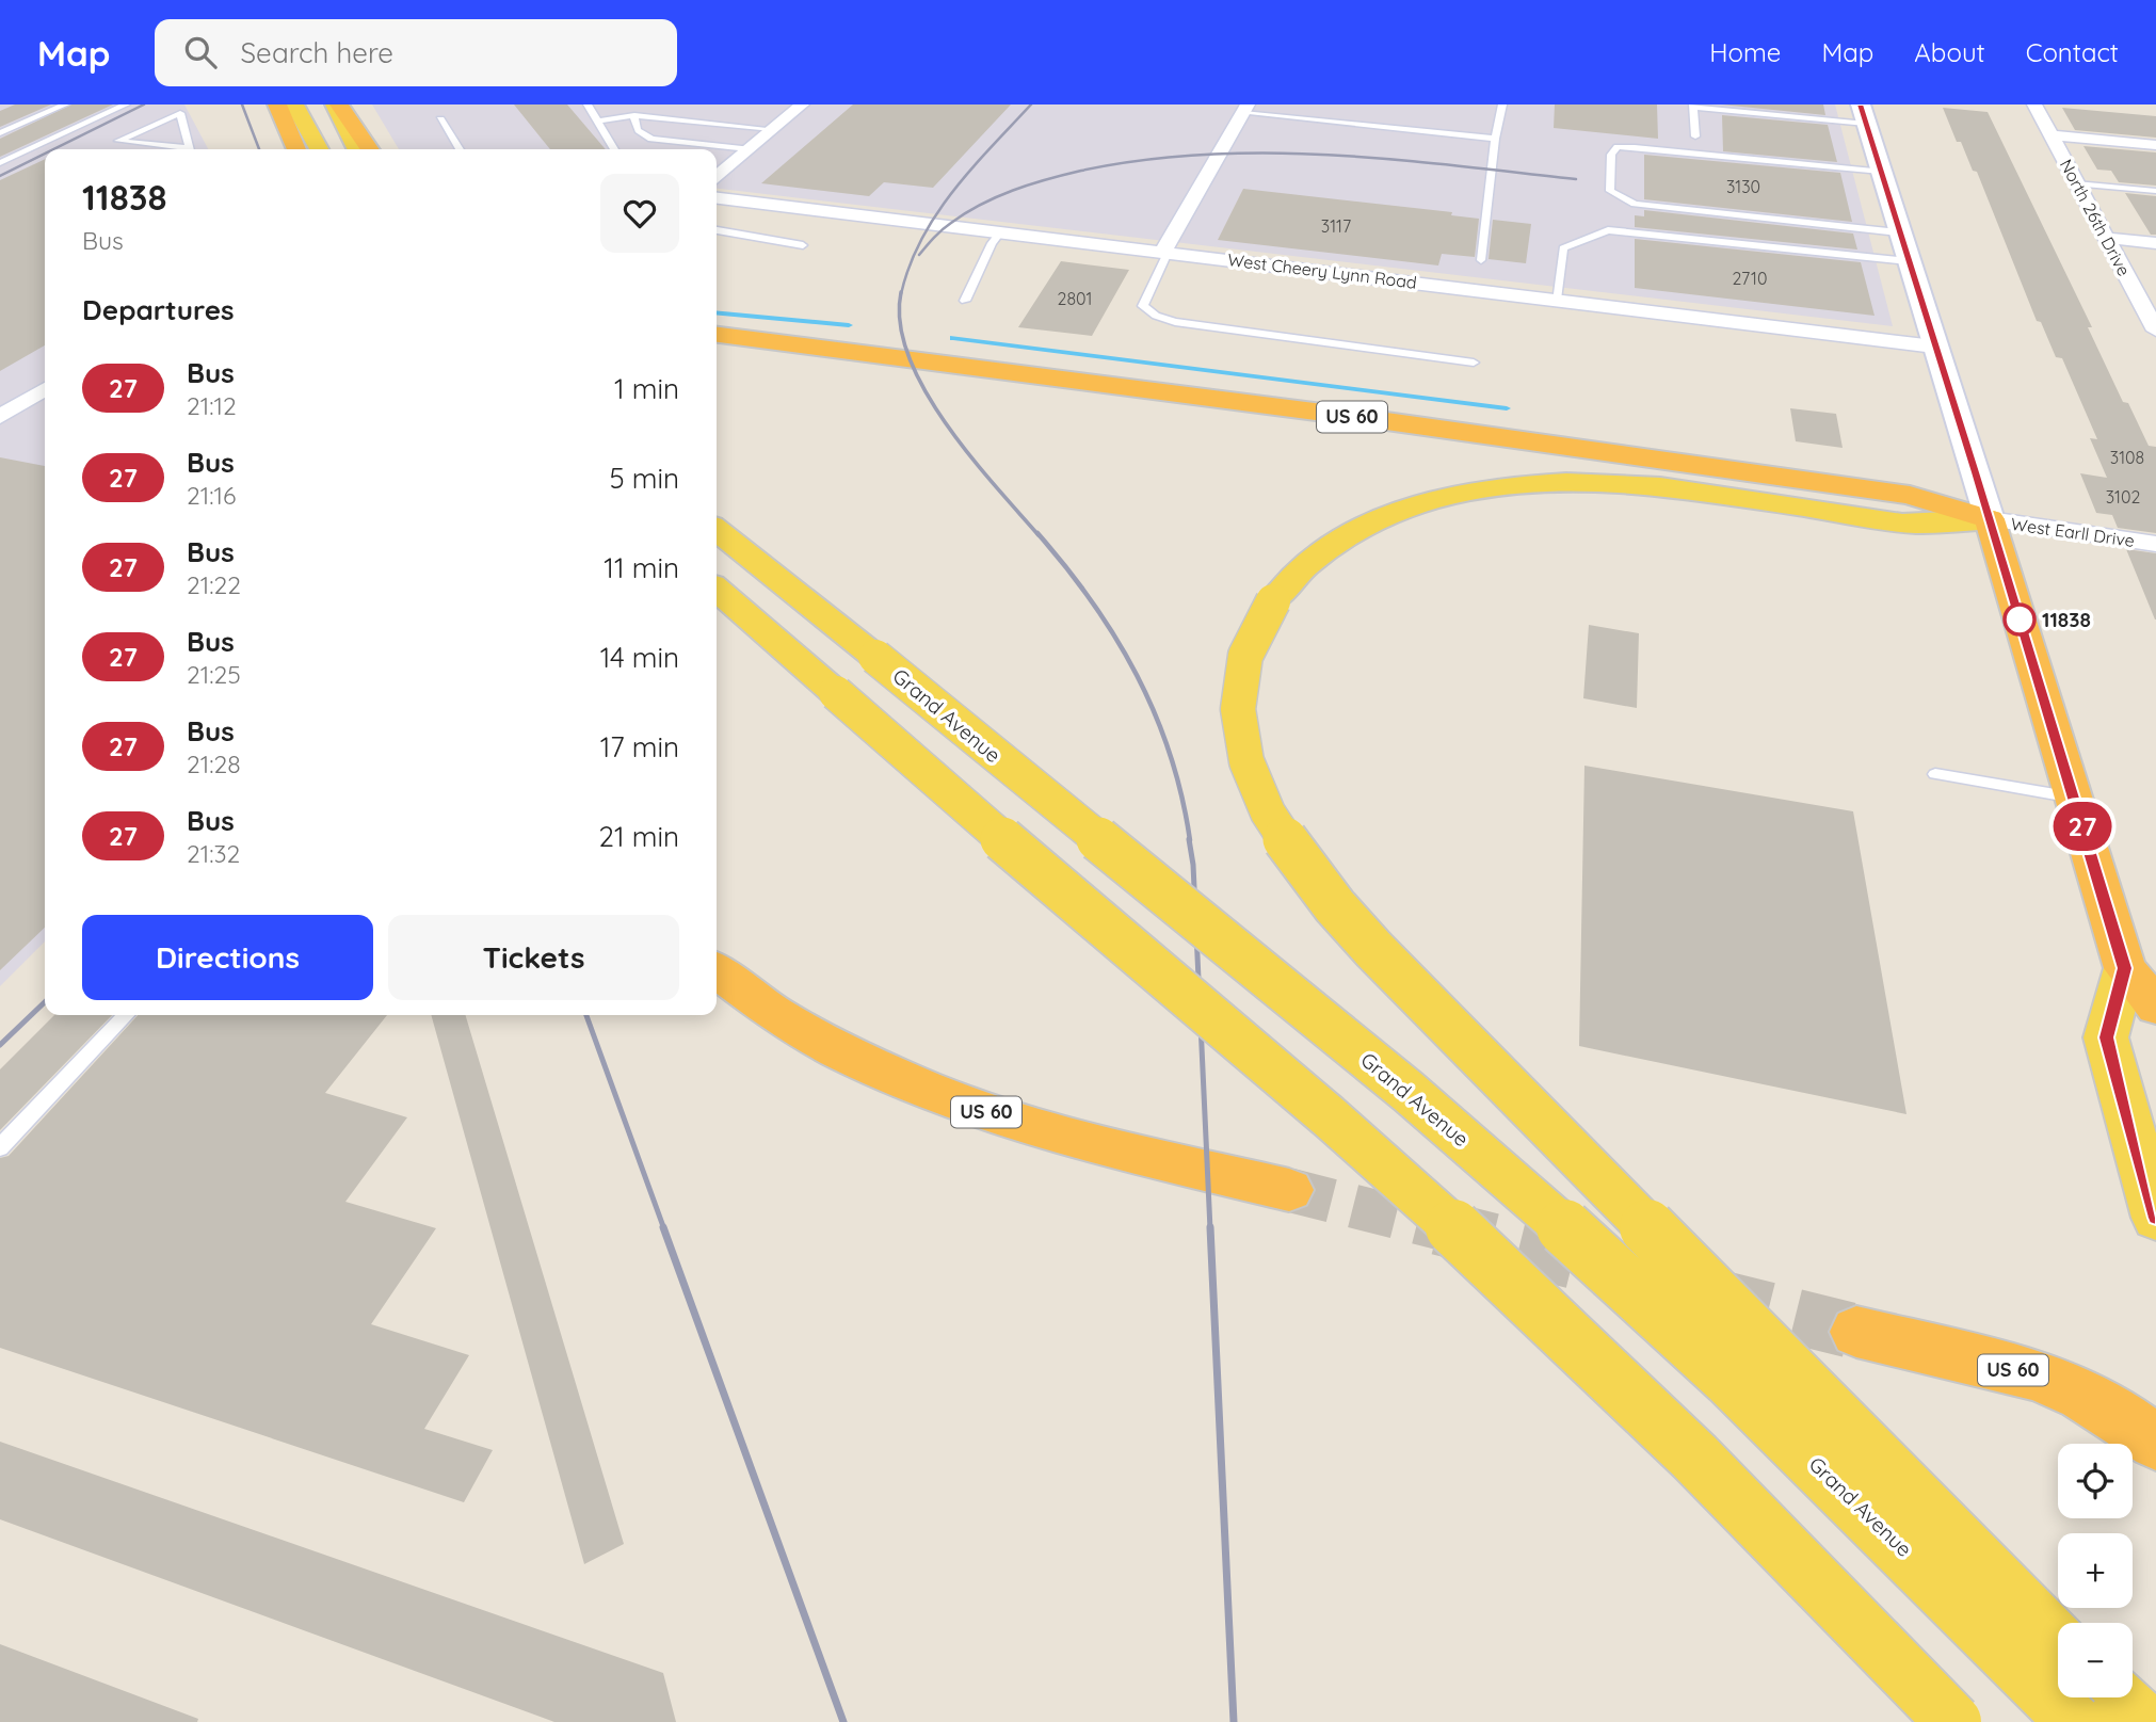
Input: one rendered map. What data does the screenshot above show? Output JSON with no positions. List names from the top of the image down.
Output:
{
  "streets": {
    "highway": ["US 60"],
    "main road": ["Grand Avenue"],
    "street": ["North 26th Drive", "West Cheery Lynn Road", "West Earll Drive"]
  },
  "crossings": [
    ["US 60", "West Earll Drive"]
  ],
  "places": ["11838"],
  "lines": ["bus line 27"],
  "house_numbers": [
    "3130",
    "3117",
    "2710",
    "2801",
    "3108",
    "3102"
  ],
  "page": {
    "header": "Map",
    "search": "Search here",
    "nav": [
      "Home",
      "Map",
      "About",
      "Contact"
    ],
    "on_map": "27",
    "heading": [
      ["11838", "Bus"],
      "Departures"
    ],
    "list": [
      {
        "mark": "27",
        "name": "Bus",
        "note": "21:12",
        "value": "1 min"
      },
      {
        "mark": "27",
        "name": "Bus",
        "note": "21:16",
        "value": "5 min"
      },
      {
        "mark": "27",
        "name": "Bus",
        "note": "21:22",
        "value": "11 min"
      },
      {
        "mark": "27",
        "name": "Bus",
        "note": "21:25",
        "value": "14 min"
      },
      {
        "mark": "27",
        "name": "Bus",
        "note": "21:28",
        "value": "17 min"
      },
      {
        "mark": "27",
        "name": "Bus",
        "note": "21:32",
        "value": "21 min"
      }
    ],
    "buttons": ["Directions", "Tickets"],
    "map_buttons": ["+", "−"]
  }
}
